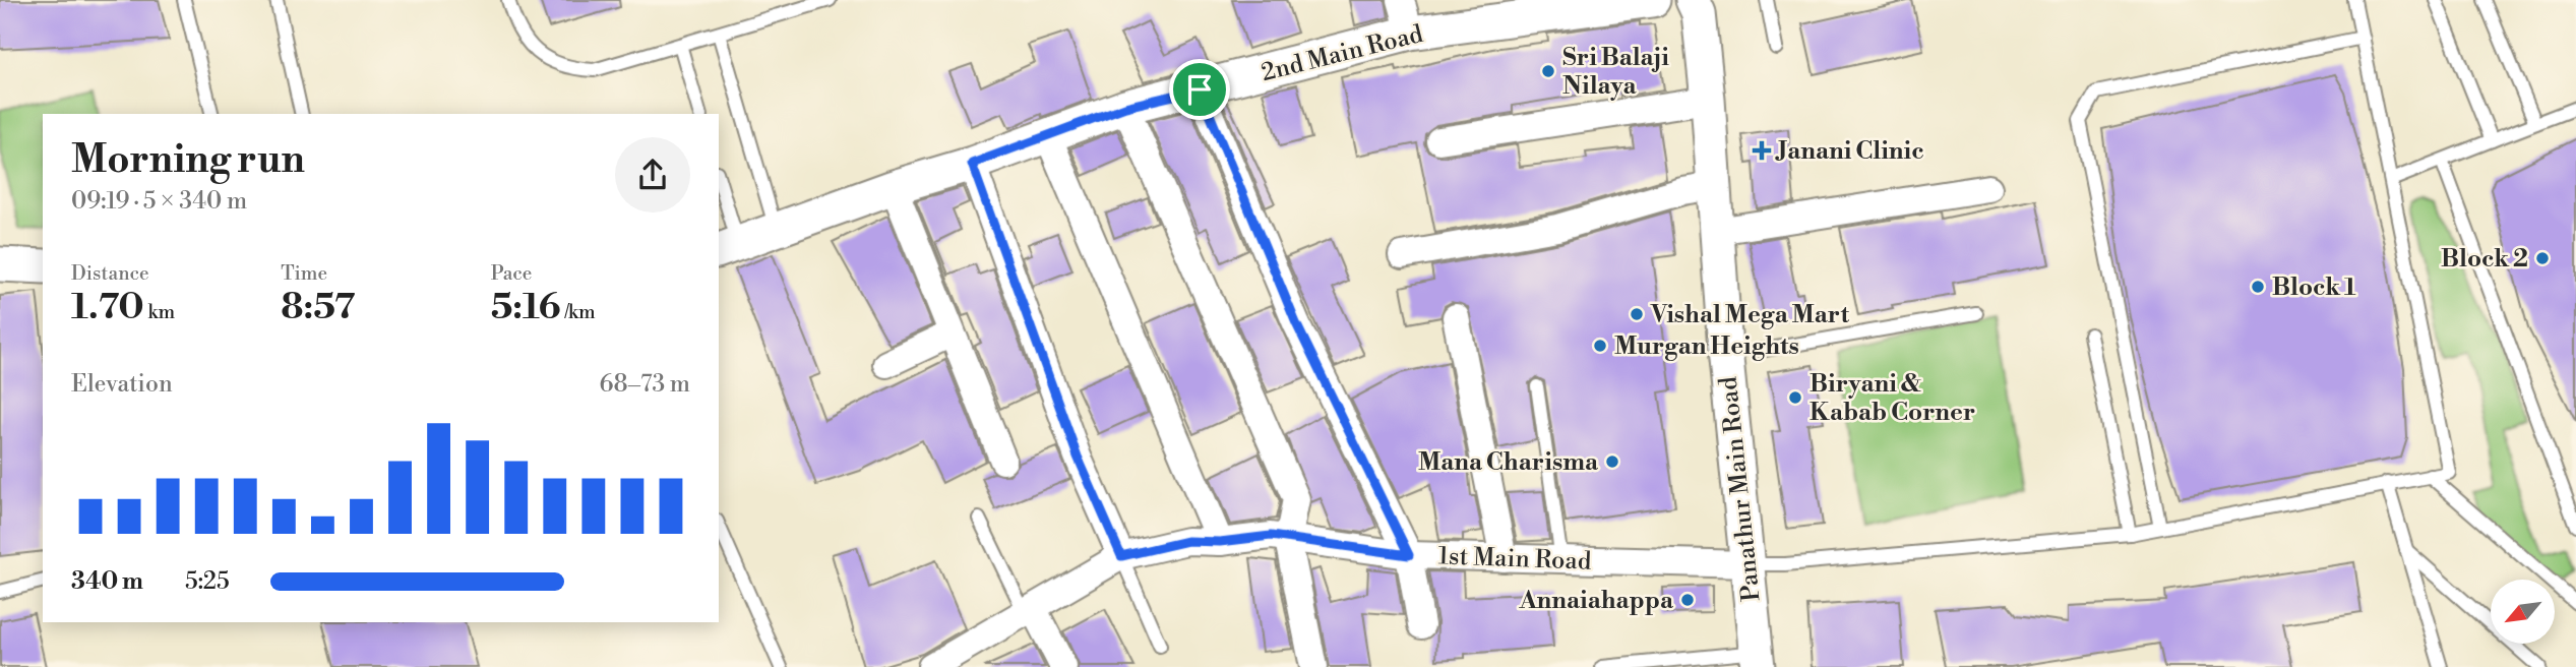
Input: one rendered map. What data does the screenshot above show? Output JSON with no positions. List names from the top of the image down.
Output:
{
  "streets": {
    "street": ["2nd Main Road", "Panathur Main Road", "1st Main Road"]
  },
  "crossings": [
    ["Panathur Main Road", "1st Main Road"]
  ],
  "places": {
    "other": [
      "Sri Balaji Nilaya",
      "Block 2",
      "Block 1",
      "Vishal Mega Mart",
      "Murgan Heights",
      "Biryani & Kabab Corner",
      "Mana Charisma",
      "Annaiahappa"
    ],
    "health": ["Janani Clinic"]
  },
  "north": "bottom left",
  "page": {
    "heading": ["Morning run", "09:19 · 5 × 340 m"],
    "stats": [
      ["Distance", "1.70 km"],
      ["Time", "8:57"],
      ["Pace", "5:16 /km"]
    ],
    "chart": ["Elevation", "68–73 m"],
    "list": [
      {
        "name": "340 m",
        "note": "5:25"
      }
    ]
  }
}
